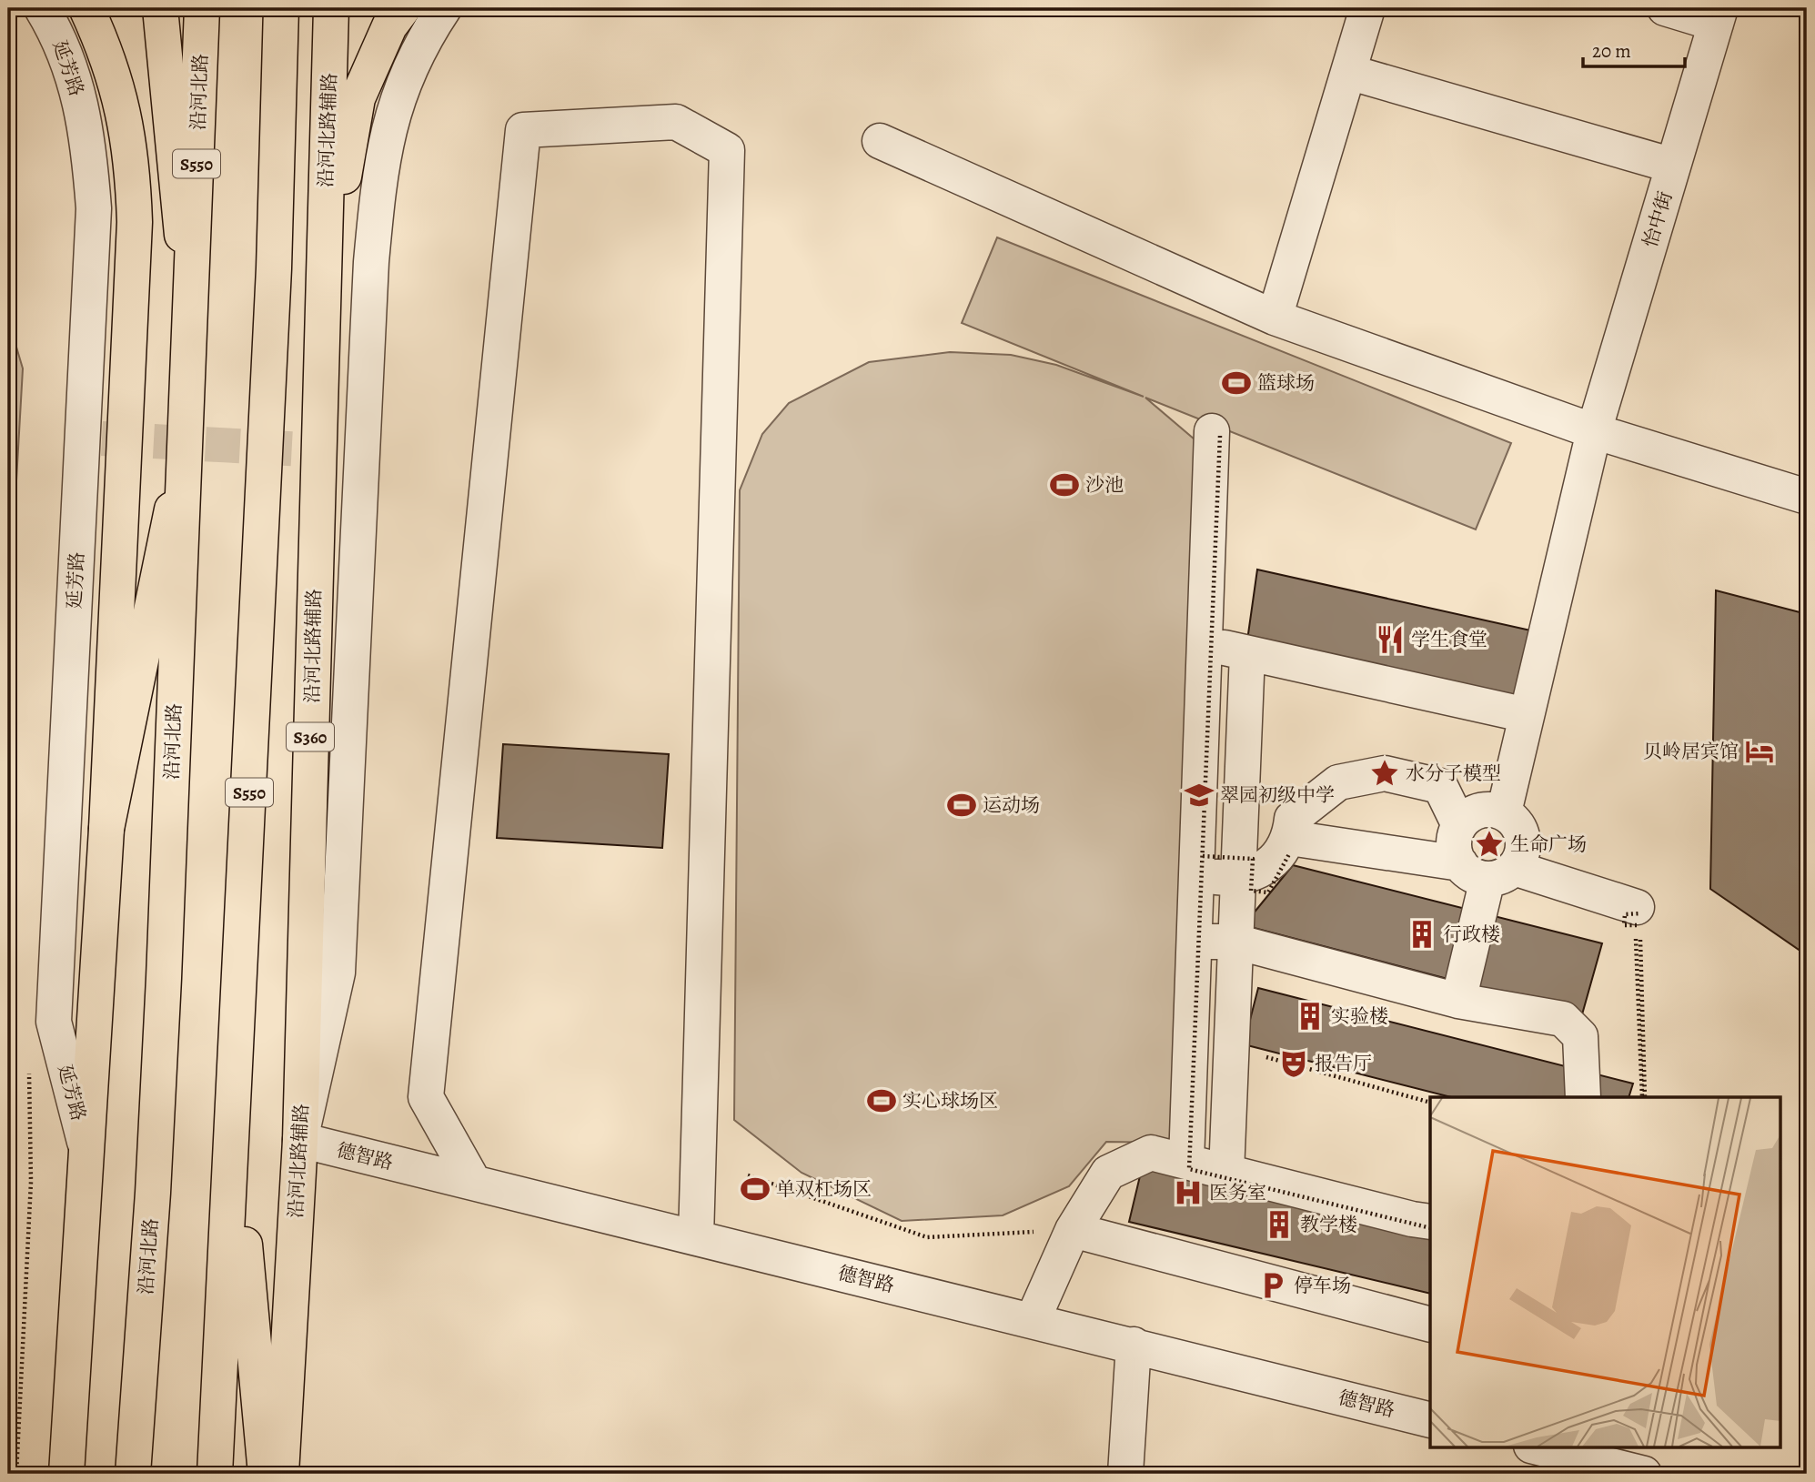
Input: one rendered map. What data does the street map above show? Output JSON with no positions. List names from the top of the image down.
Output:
{
  "streets": {
    "main road": [
      "沿河北路",
      "沿河北路辅路",
      "S550",
      "S360"
    ],
    "street": ["延芳路", "怡中街", "德智路"]
  },
  "crossings": [
    ["沿河北路辅路", "德智路"]
  ],
  "places": {
    "sports": [
      "篮球场",
      "沙池",
      "运动场",
      "实心球场区",
      "单双杠场区"
    ],
    "restaurant": ["学生食堂"],
    "hotel": ["贝岭居宾馆"],
    "place": ["水分子模型", "生命广场"],
    "school or university": ["翠园初级中学"],
    "building": ["行政楼", "实验楼", "教学楼"],
    "theatre": ["报告厅"],
    "hospital": ["医务室"],
    "parking": ["停车场"]
  },
  "scale_bar": "20 m"
}
